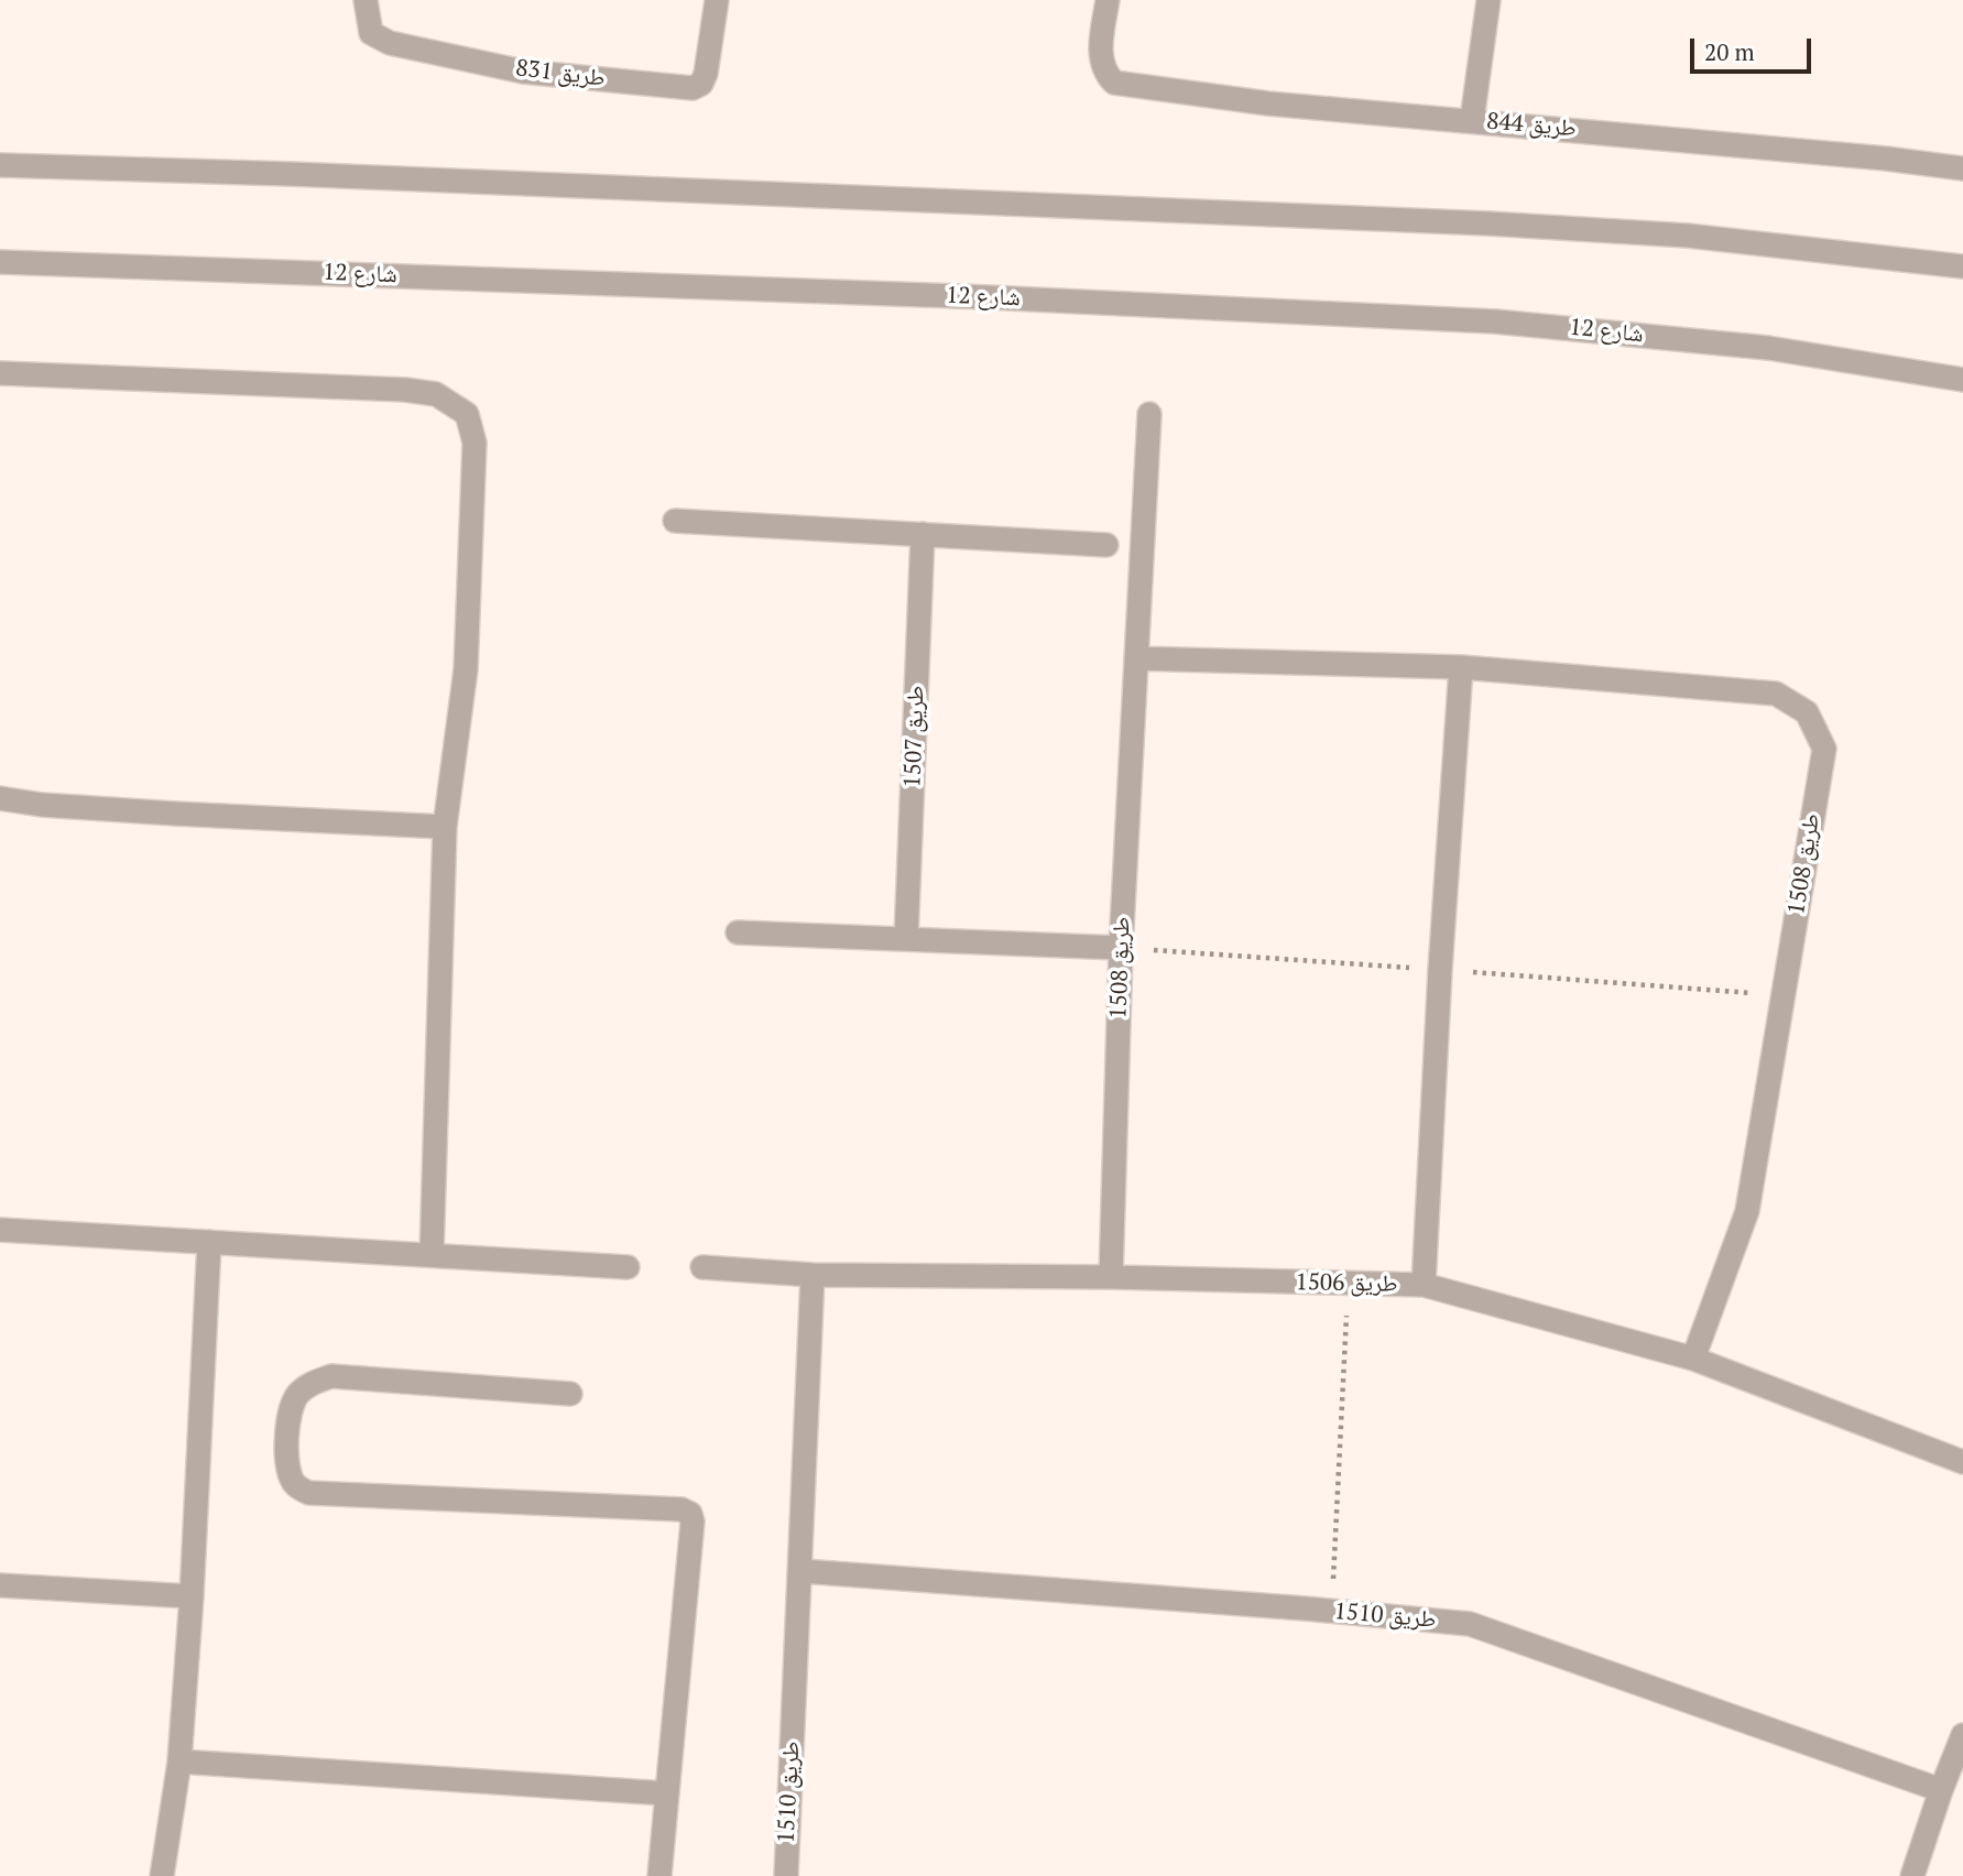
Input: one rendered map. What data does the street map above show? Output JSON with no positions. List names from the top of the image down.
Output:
{
  "streets": {
    "street": [
      "طريق 831",
      "طريق 844",
      "شارع 12",
      "طريق 1507",
      "طريق 1508",
      "طريق 1506",
      "طريق 1510"
    ]
  },
  "crossings": [
    ["طريق 1508", "طريق 1506"],
    ["طريق 1506", "طريق 1510"]
  ],
  "scale_bar": "20 m"
}
